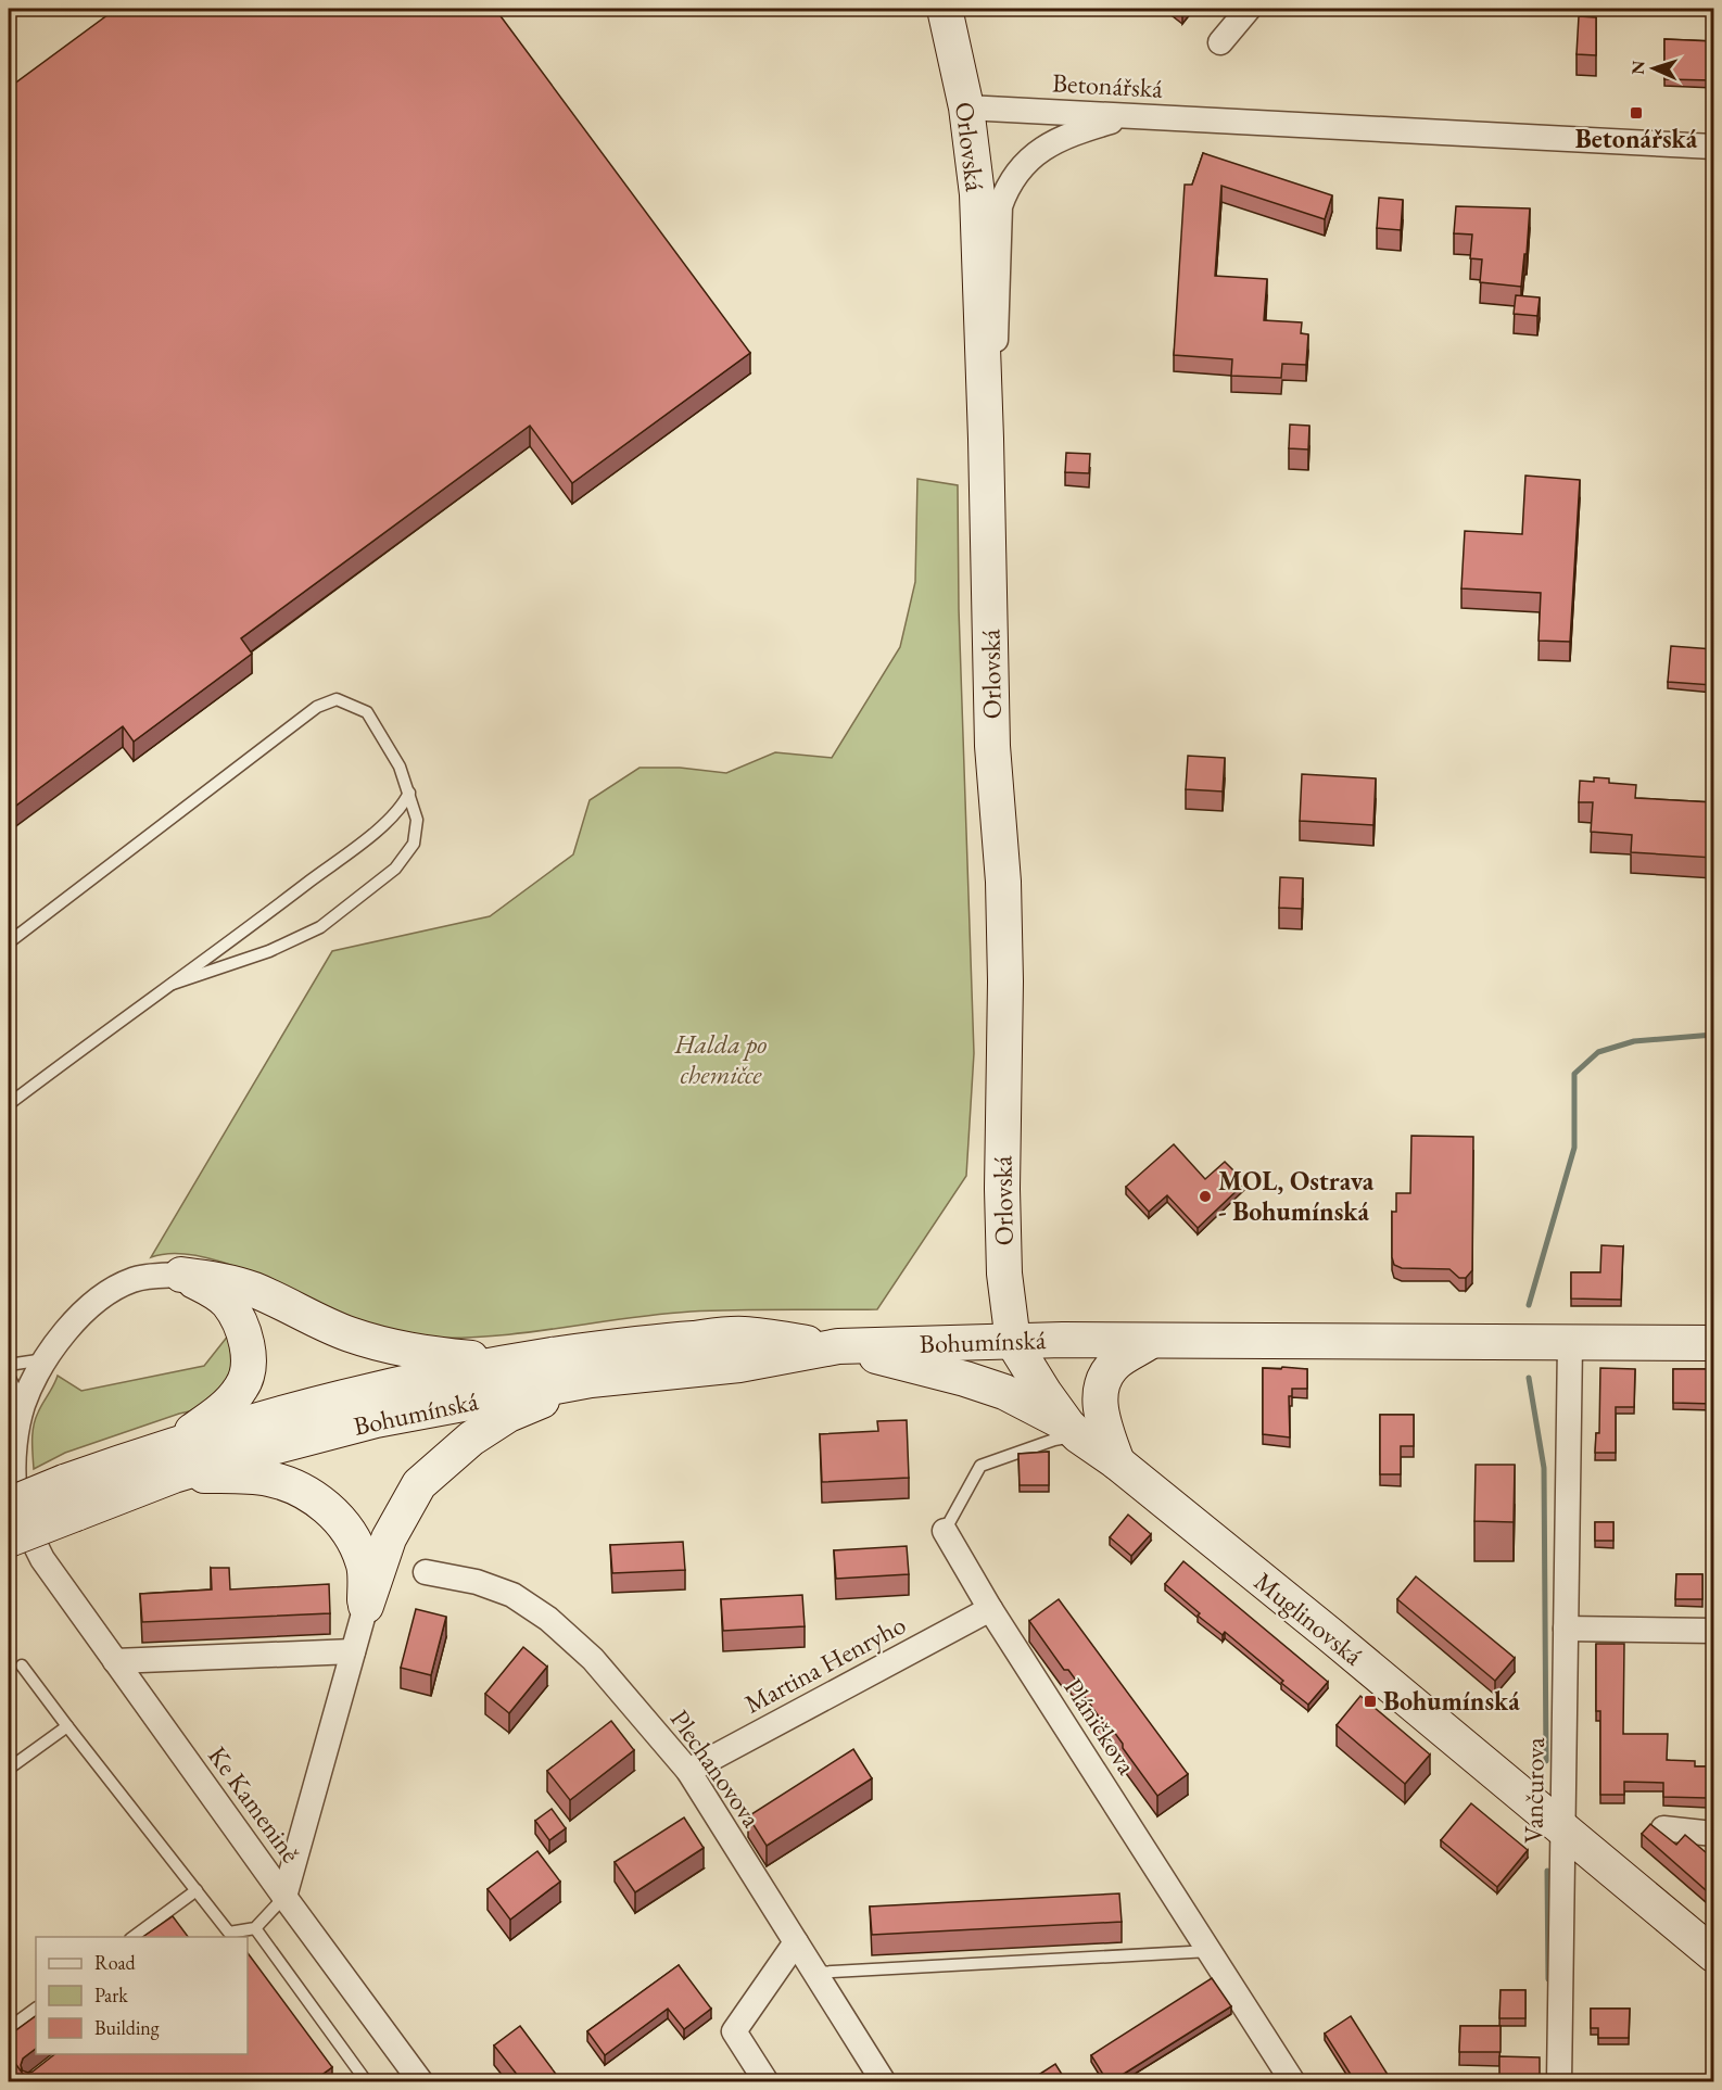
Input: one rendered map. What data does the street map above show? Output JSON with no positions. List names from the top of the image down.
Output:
{
  "streets": {
    "main road": ["Orlovská", "Bohumínská", "Muglinovská"],
    "street": [
      "Betonářská",
      "Martina Henryho",
      "Pláničkova",
      "Plechanovova",
      "Vančurova",
      "Ke Kamenině"
    ]
  },
  "crossings": [
    ["Betonářská", "Orlovská"],
    ["Orlovská", "Bohumínská"],
    ["Orlovská", "Muglinovská"],
    ["Bohumínská", "Muglinovská"],
    ["Bohumínská", "Vančurova"],
    ["Muglinovská", "Vančurova"],
    ["Martina Henryho", "Pláničkova"],
    ["Martina Henryho", "Plechanovova"]
  ],
  "parks": ["Halda po chemičce"],
  "places": {
    "transit": ["Betonářská", "Bohumínská"],
    "other": ["MOL, Ostrava - Bohumínská"]
  },
  "legend": ["Road", "Park", "Building"],
  "north": "left"
}
